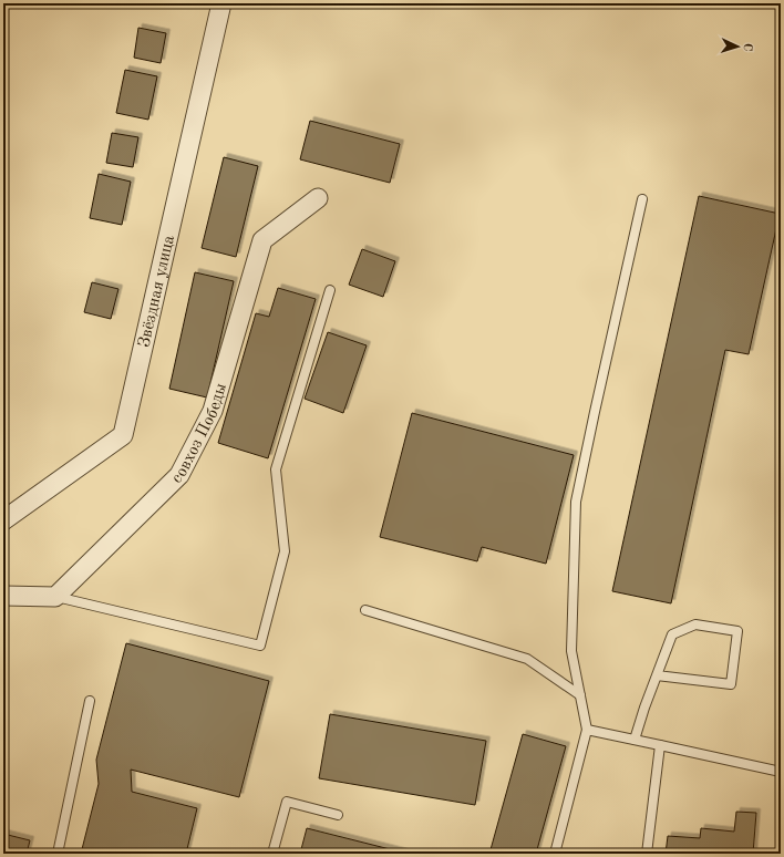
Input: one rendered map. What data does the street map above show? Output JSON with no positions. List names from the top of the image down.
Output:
{
  "streets": {
    "street": ["Звёздная улица", "совхоз Победы"]
  },
  "north": "right"
}
